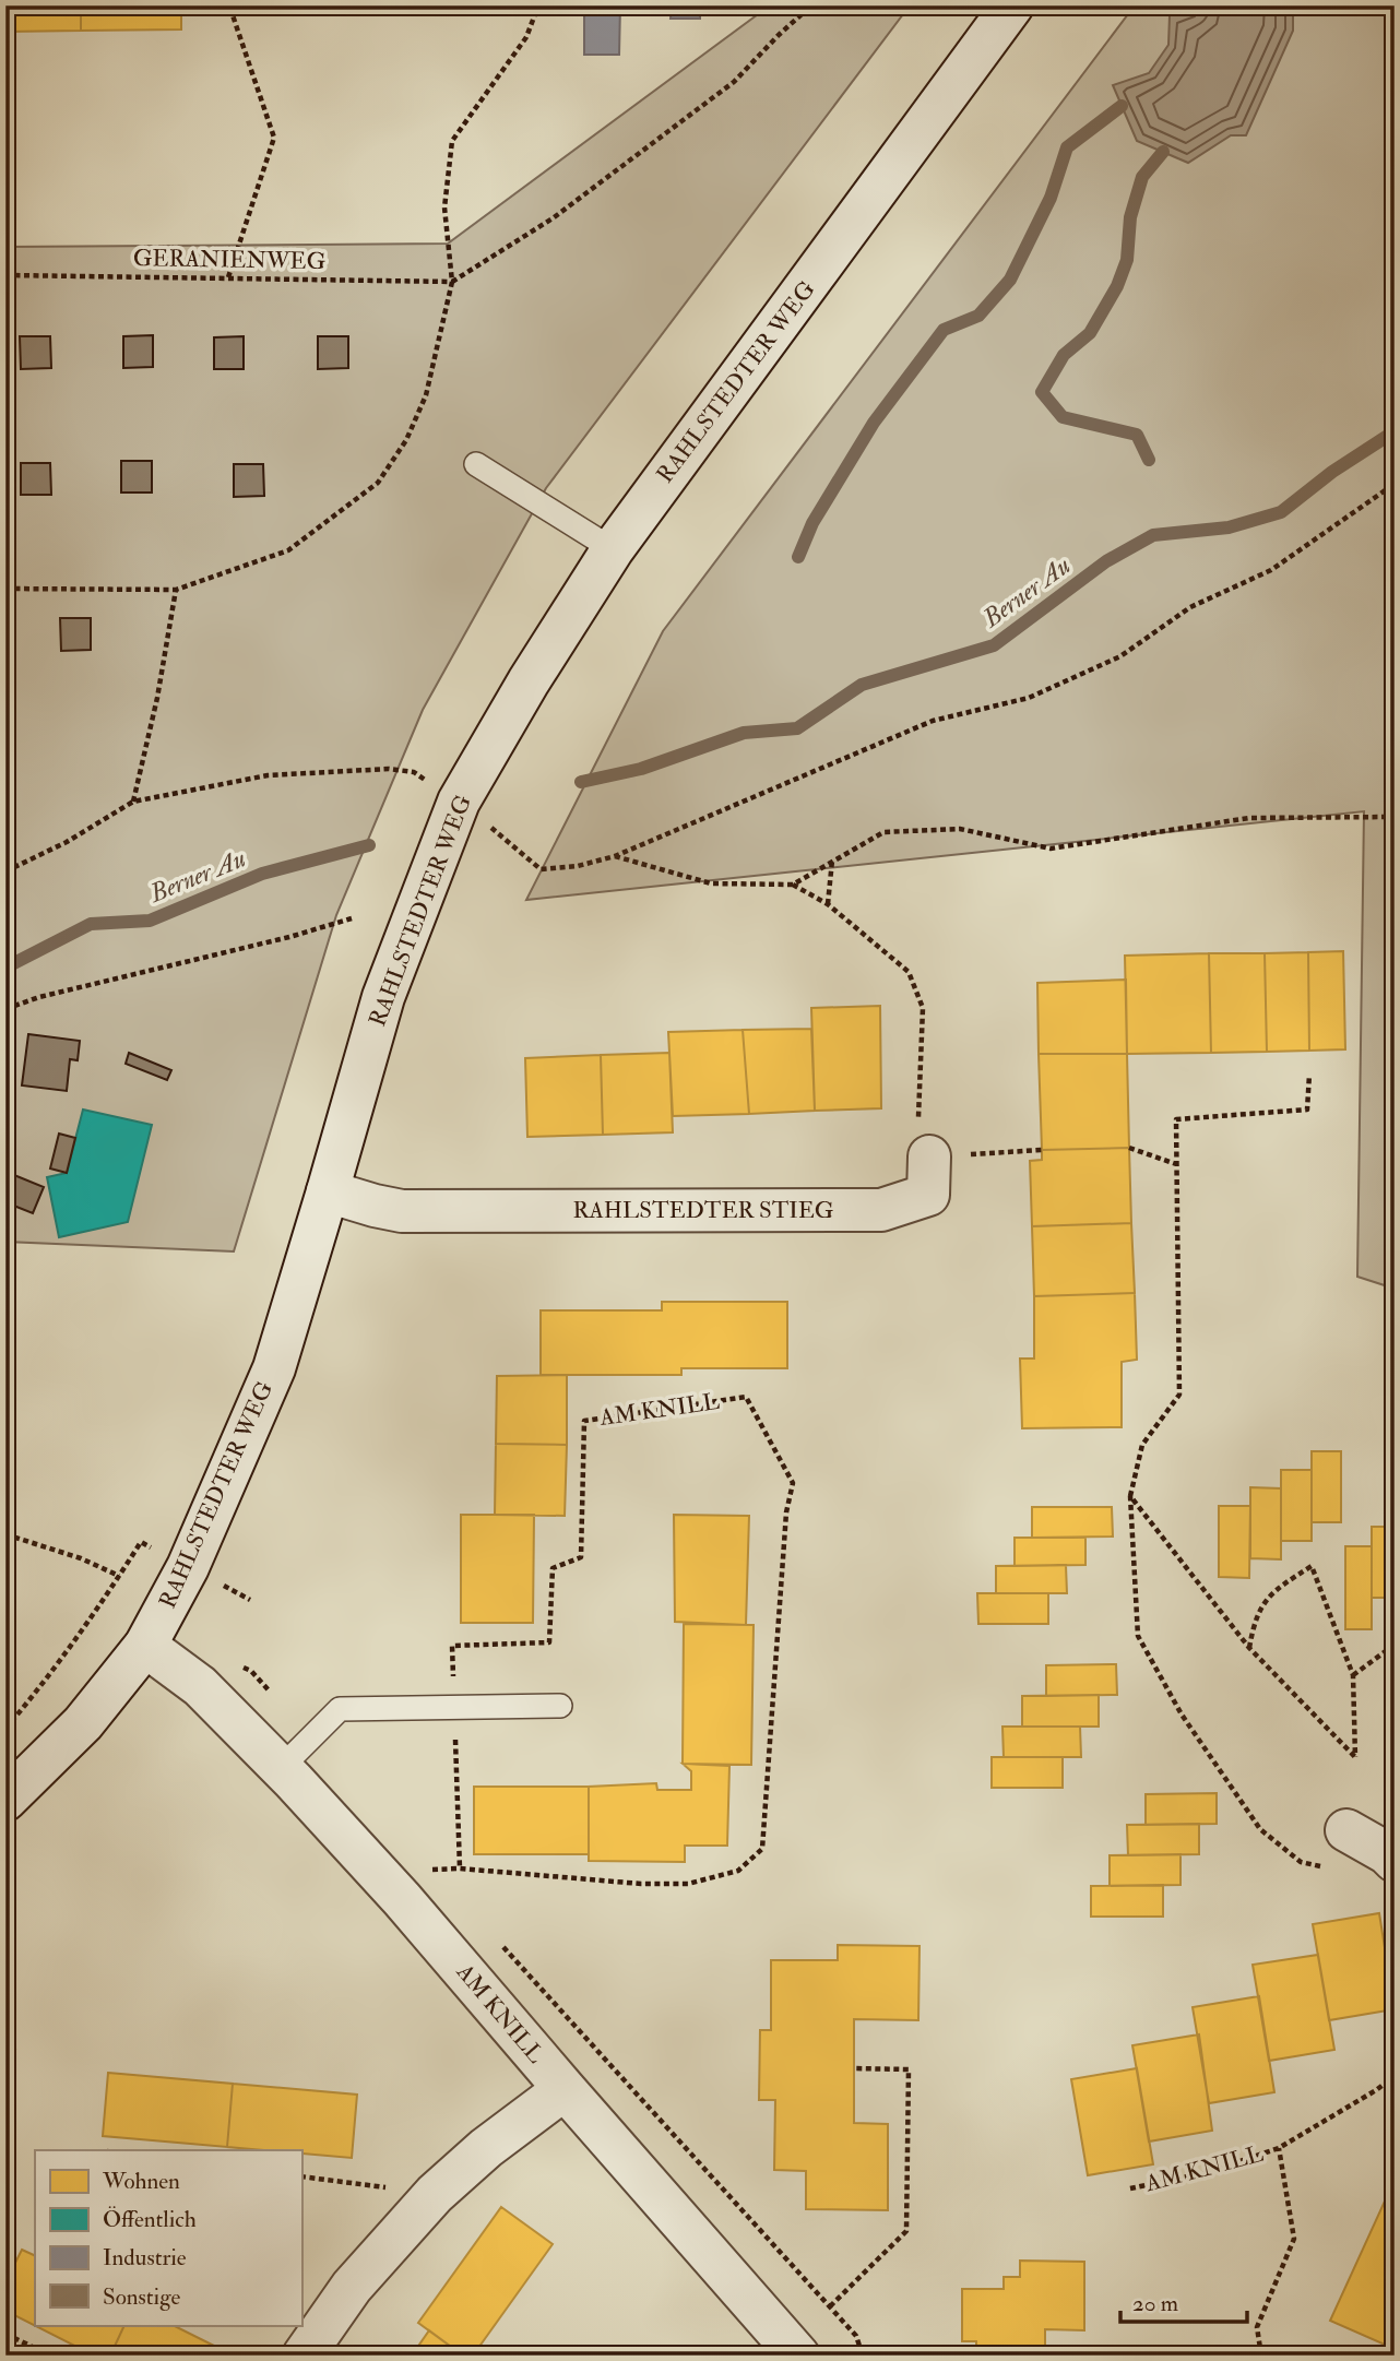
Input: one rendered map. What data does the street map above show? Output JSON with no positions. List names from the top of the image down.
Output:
{
  "streets": {
    "main road": ["RAHLSTEDTER WEG", "RAHLSTEDTER STIEG", "AM KNILL"],
    "path": ["GERANIENWEG"]
  },
  "crossings": [
    ["RAHLSTEDTER WEG", "RAHLSTEDTER STIEG"],
    ["RAHLSTEDTER WEG", "AM KNILL"]
  ],
  "water": ["Berner Au"],
  "legend": [
    "Wohnen",
    "Öffentlich",
    "Industrie",
    "Sonstige"
  ],
  "scale_bar": "20 m"
}
